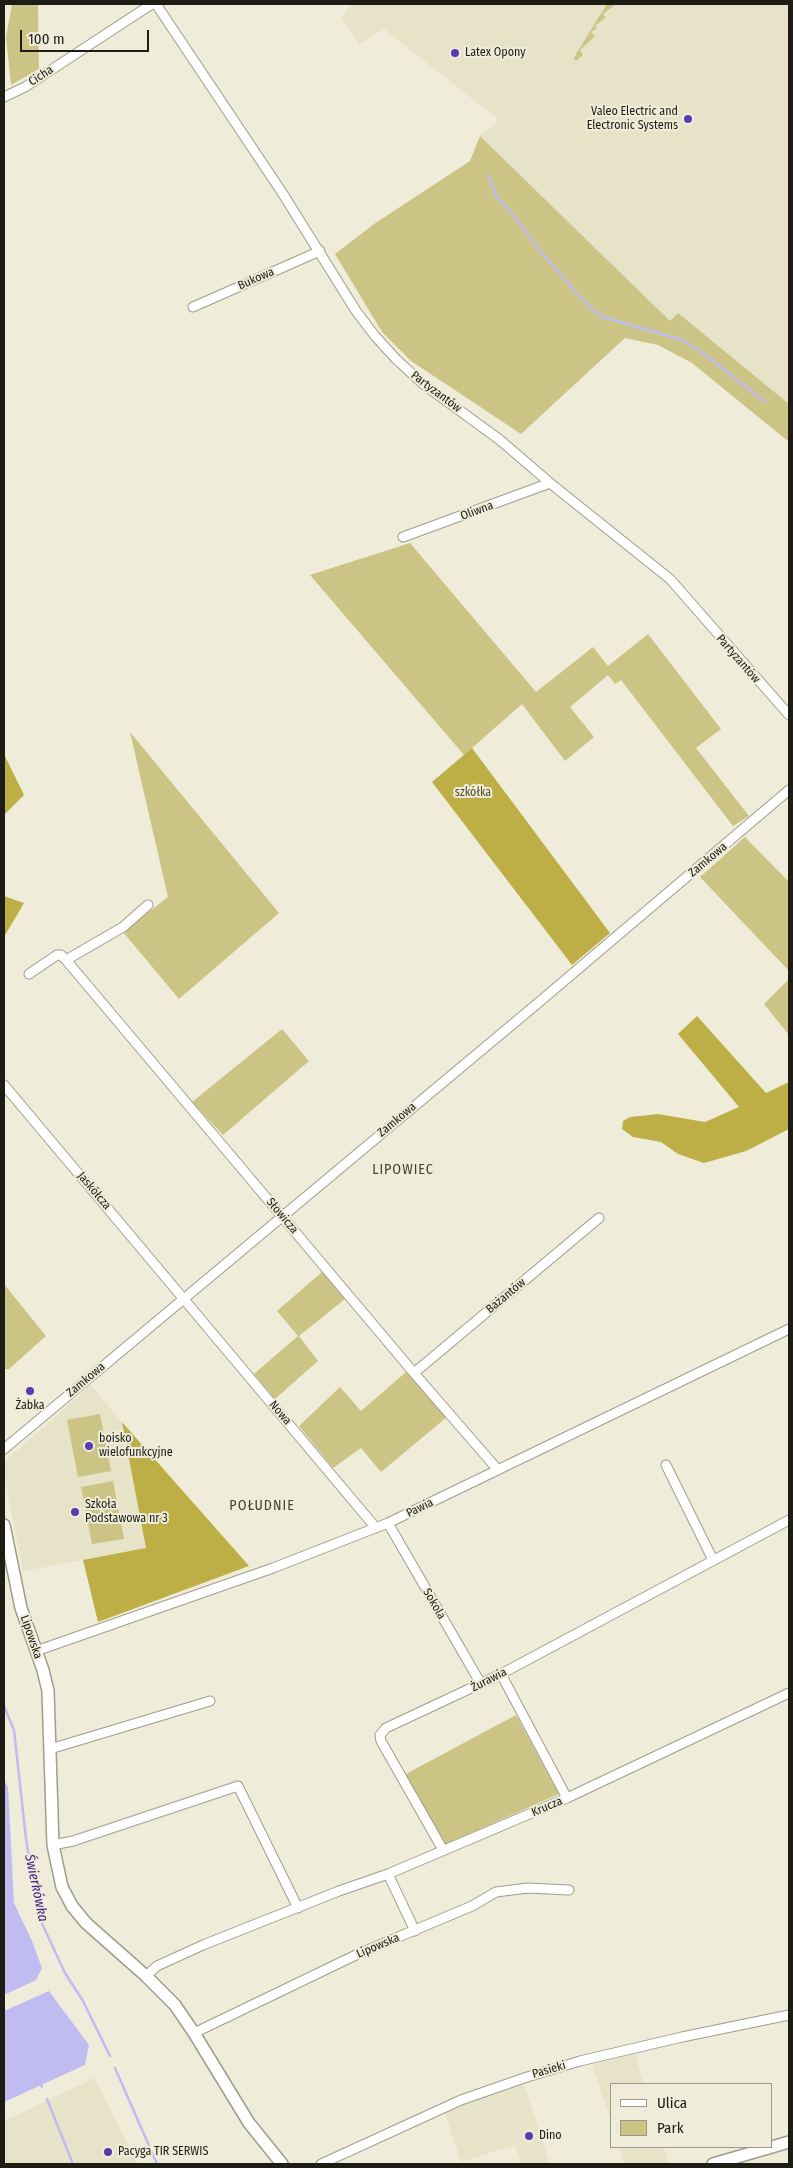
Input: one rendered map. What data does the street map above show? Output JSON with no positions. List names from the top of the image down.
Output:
{
  "streets": {
    "street": [
      "Cicha",
      "Bukowa",
      "Partyzantów",
      "Oliwna",
      "Zamkowa",
      "Jaskółcza",
      "Słowicza",
      "Bażantów",
      "Nowa",
      "Pawia",
      "Sokola",
      "Lipowska",
      "Żurawia",
      "Krucza",
      "Pasieki"
    ]
  },
  "crossings": [
    ["Cicha", "Partyzantów"],
    ["Bukowa", "Partyzantów"],
    ["Partyzantów", "Oliwna"],
    ["Zamkowa", "Jaskółcza"],
    ["Zamkowa", "Słowicza"],
    ["Zamkowa", "Nowa"],
    ["Jaskółcza", "Nowa"],
    ["Słowicza", "Bażantów"],
    ["Słowicza", "Pawia"],
    ["Nowa", "Pawia"],
    ["Pawia", "Sokola"],
    ["Pawia", "Lipowska"],
    ["Sokola", "Żurawia"],
    ["Lipowska", "Krucza"],
    ["Żurawia", "Krucza"]
  ],
  "districts": ["LIPOWIEC", "POŁUDNIE"],
  "water": ["Świerkówka"],
  "parks": ["szkółka"],
  "places": [
    "Latex Opony",
    "Valeo Electric and Electronic Systems",
    "Żabka",
    "boisko wielofunkcyjne",
    "Szkoła Podstawowa nr 3",
    "Dino",
    "Pacyga TIR SERWIS"
  ],
  "legend": ["Ulica", "Park"],
  "scale_bar": "100 m"
}
